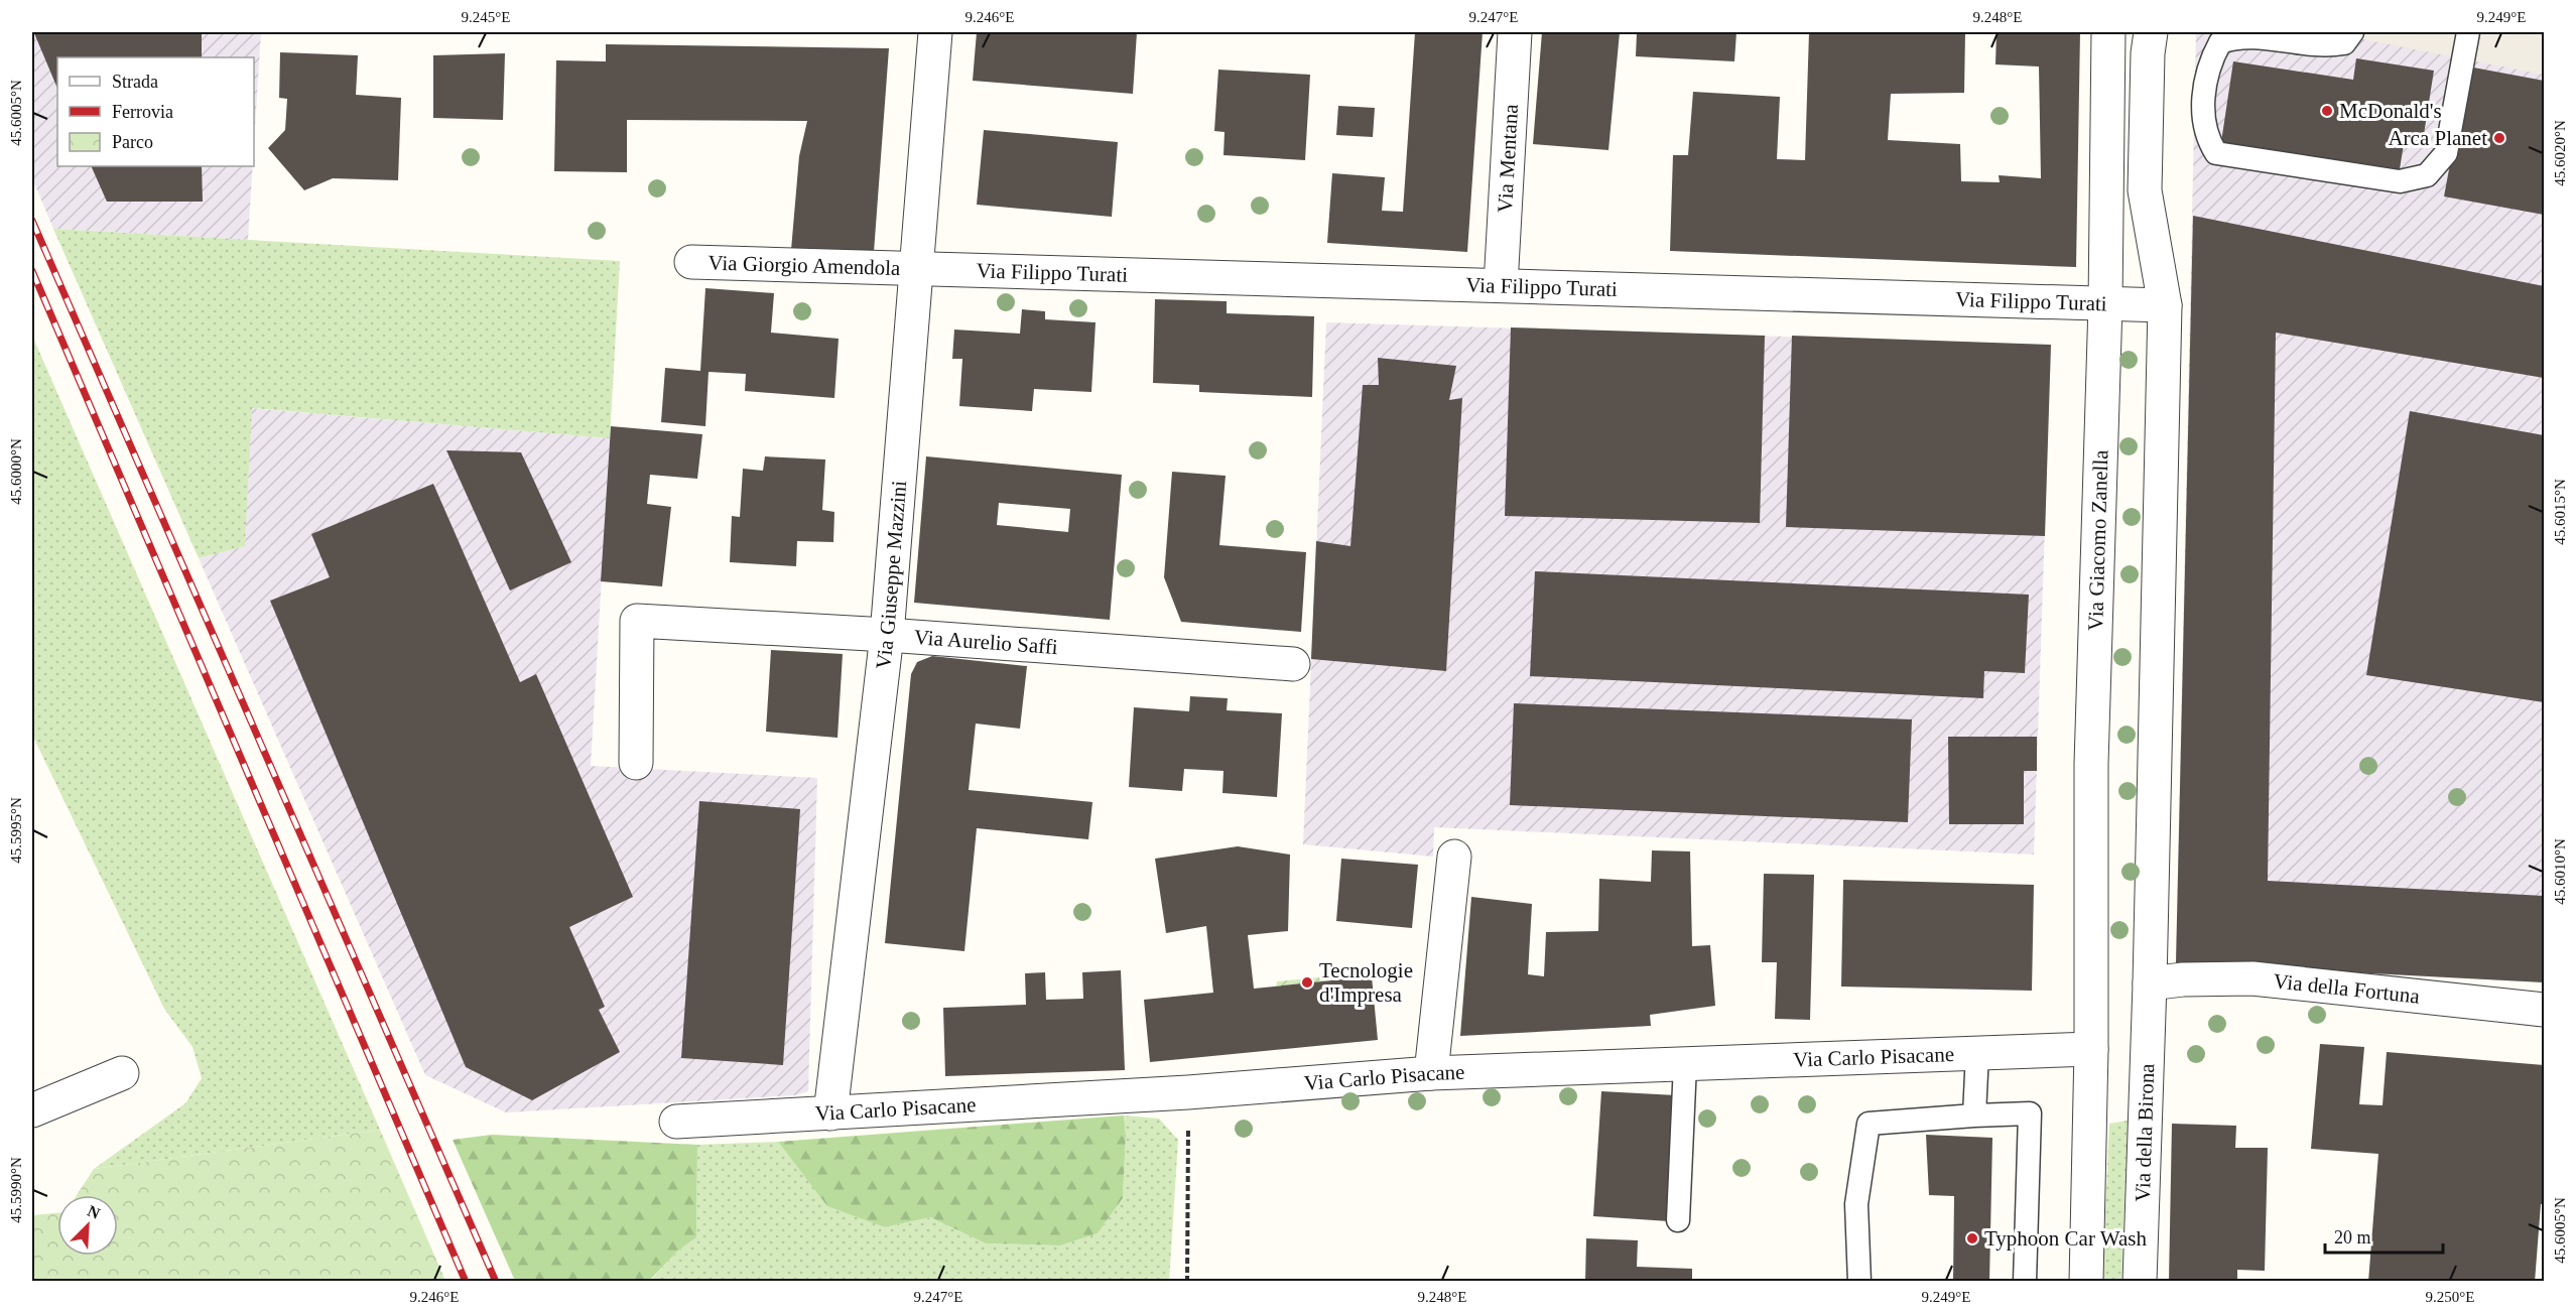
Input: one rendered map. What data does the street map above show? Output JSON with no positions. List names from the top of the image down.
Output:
{
  "streets": {
    "street": [
      "Via Mentana",
      "Via Giorgio Amendola",
      "Via Filippo Turati",
      "Via Giacomo Zanella",
      "Via Giuseppe Mazzini",
      "Via Aurelio Saffi",
      "Via della Fortuna",
      "Via Carlo Pisacane",
      "Via della Birona"
    ]
  },
  "crossings": [
    ["Via Mentana", "Via Filippo Turati"],
    ["Via Giorgio Amendola", "Via Filippo Turati"],
    ["Via Giorgio Amendola", "Via Giuseppe Mazzini"],
    ["Via Filippo Turati", "Via Giacomo Zanella"],
    ["Via Filippo Turati", "Via Giuseppe Mazzini"],
    ["Via Giacomo Zanella", "Via Carlo Pisacane"],
    ["Via Giuseppe Mazzini", "Via Aurelio Saffi"],
    ["Via Giuseppe Mazzini", "Via Carlo Pisacane"],
    ["Via della Fortuna", "Via della Birona"]
  ],
  "places": [
    "McDonald's",
    "Arca Planet",
    "Tecnologie d'Impresa",
    "Typhoon Car Wash"
  ],
  "legend": ["Strada", "Ferrovia", "Parco"],
  "scale_bar": "20 m",
  "north": "top right",
  "coordinates": [
    "9.245°E",
    "9.246°E",
    "9.247°E",
    "9.248°E",
    "9.249°E",
    "45.6005°N",
    "45.6020°N",
    "45.6000°N",
    "45.6015°N",
    "45.5995°N",
    "45.6010°N",
    "45.5990°N",
    "9.250°E"
  ]
}
